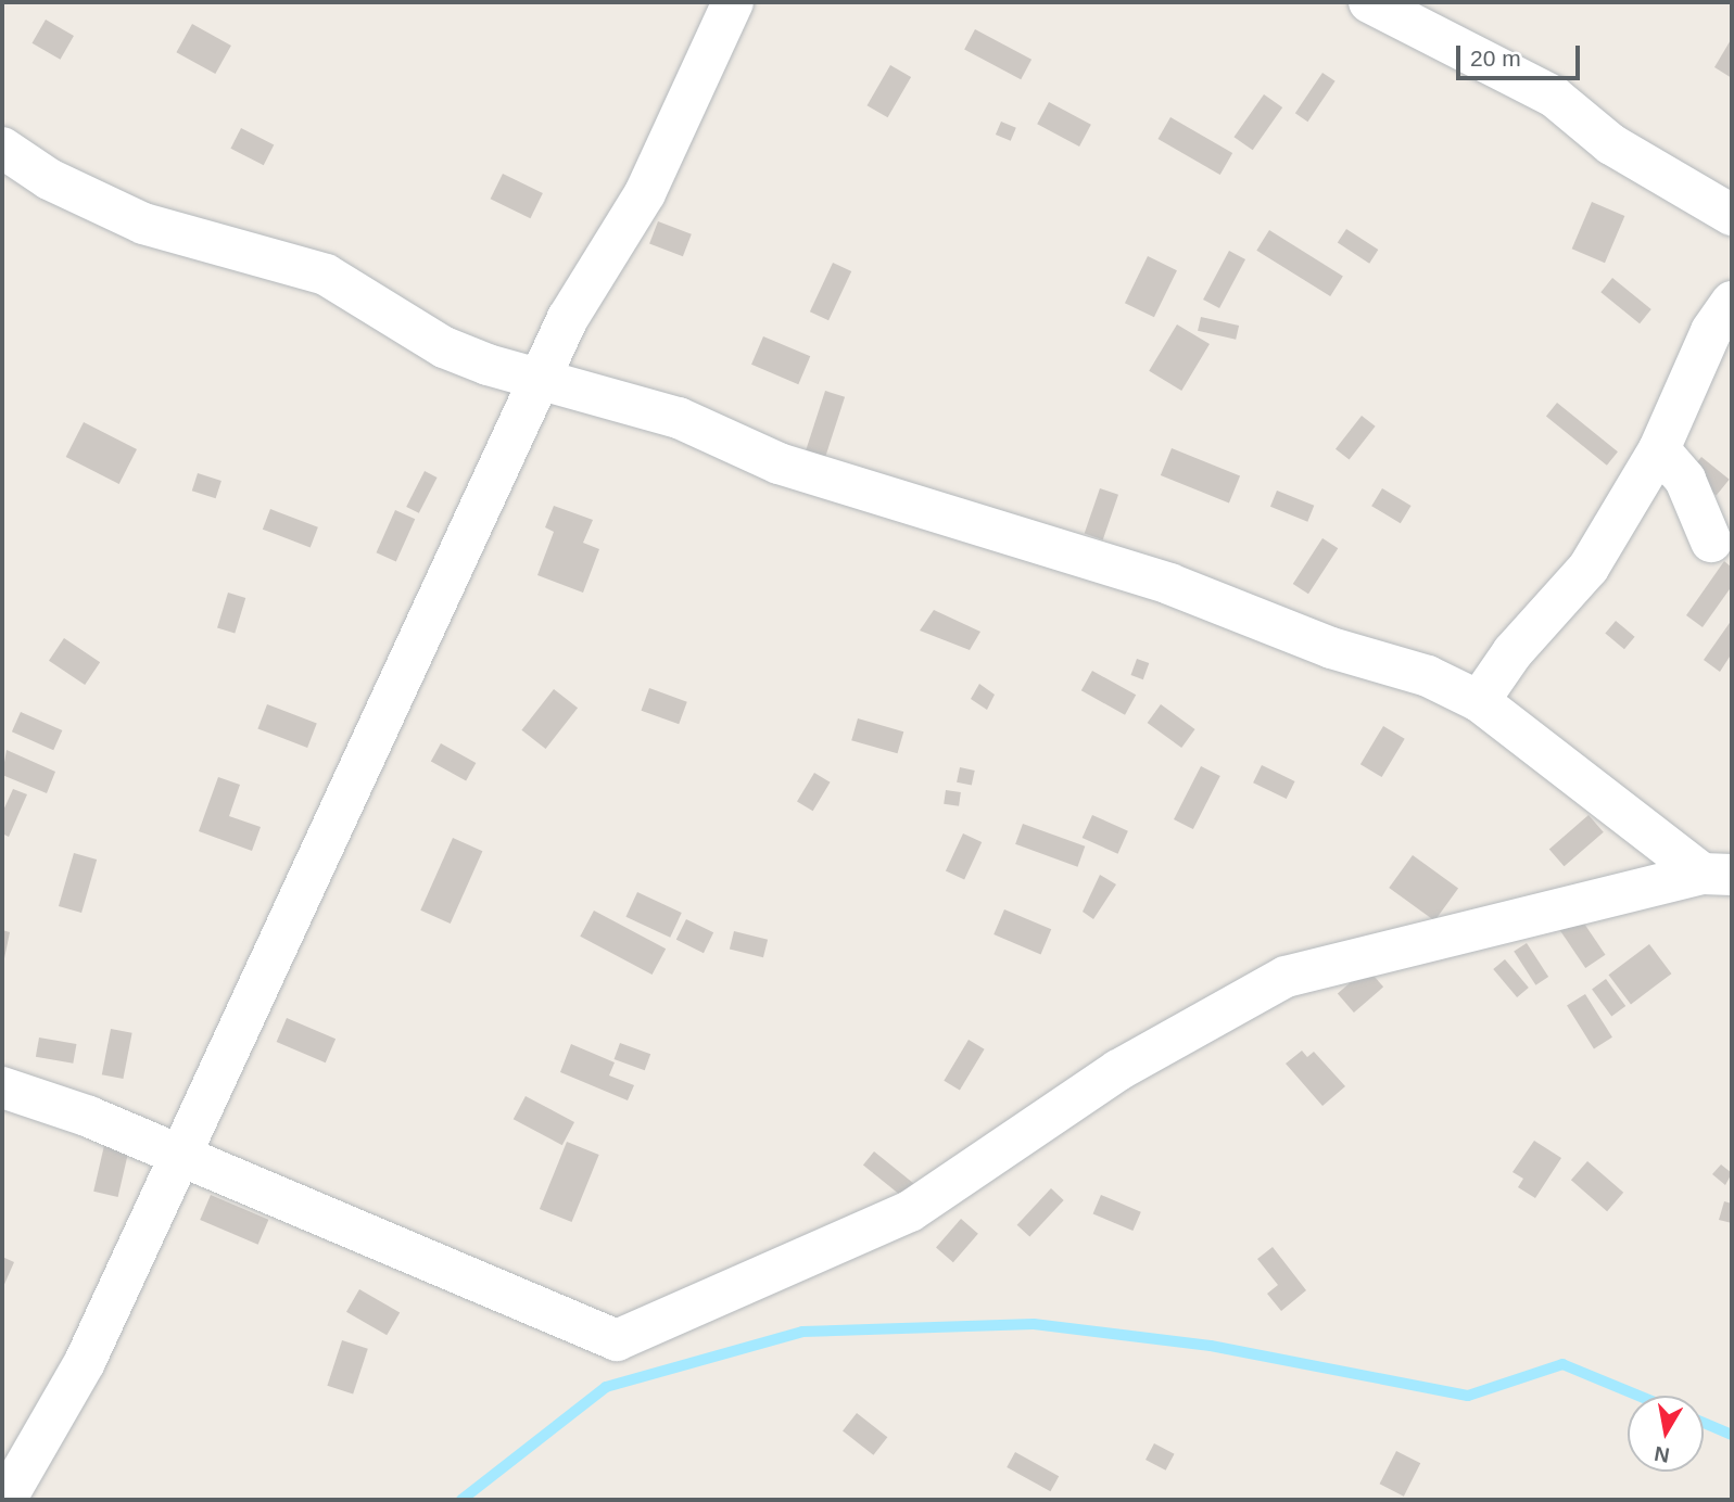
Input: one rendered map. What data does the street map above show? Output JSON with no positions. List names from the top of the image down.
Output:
{
  "scale_bar": "20 m",
  "north": "bottom"
}
